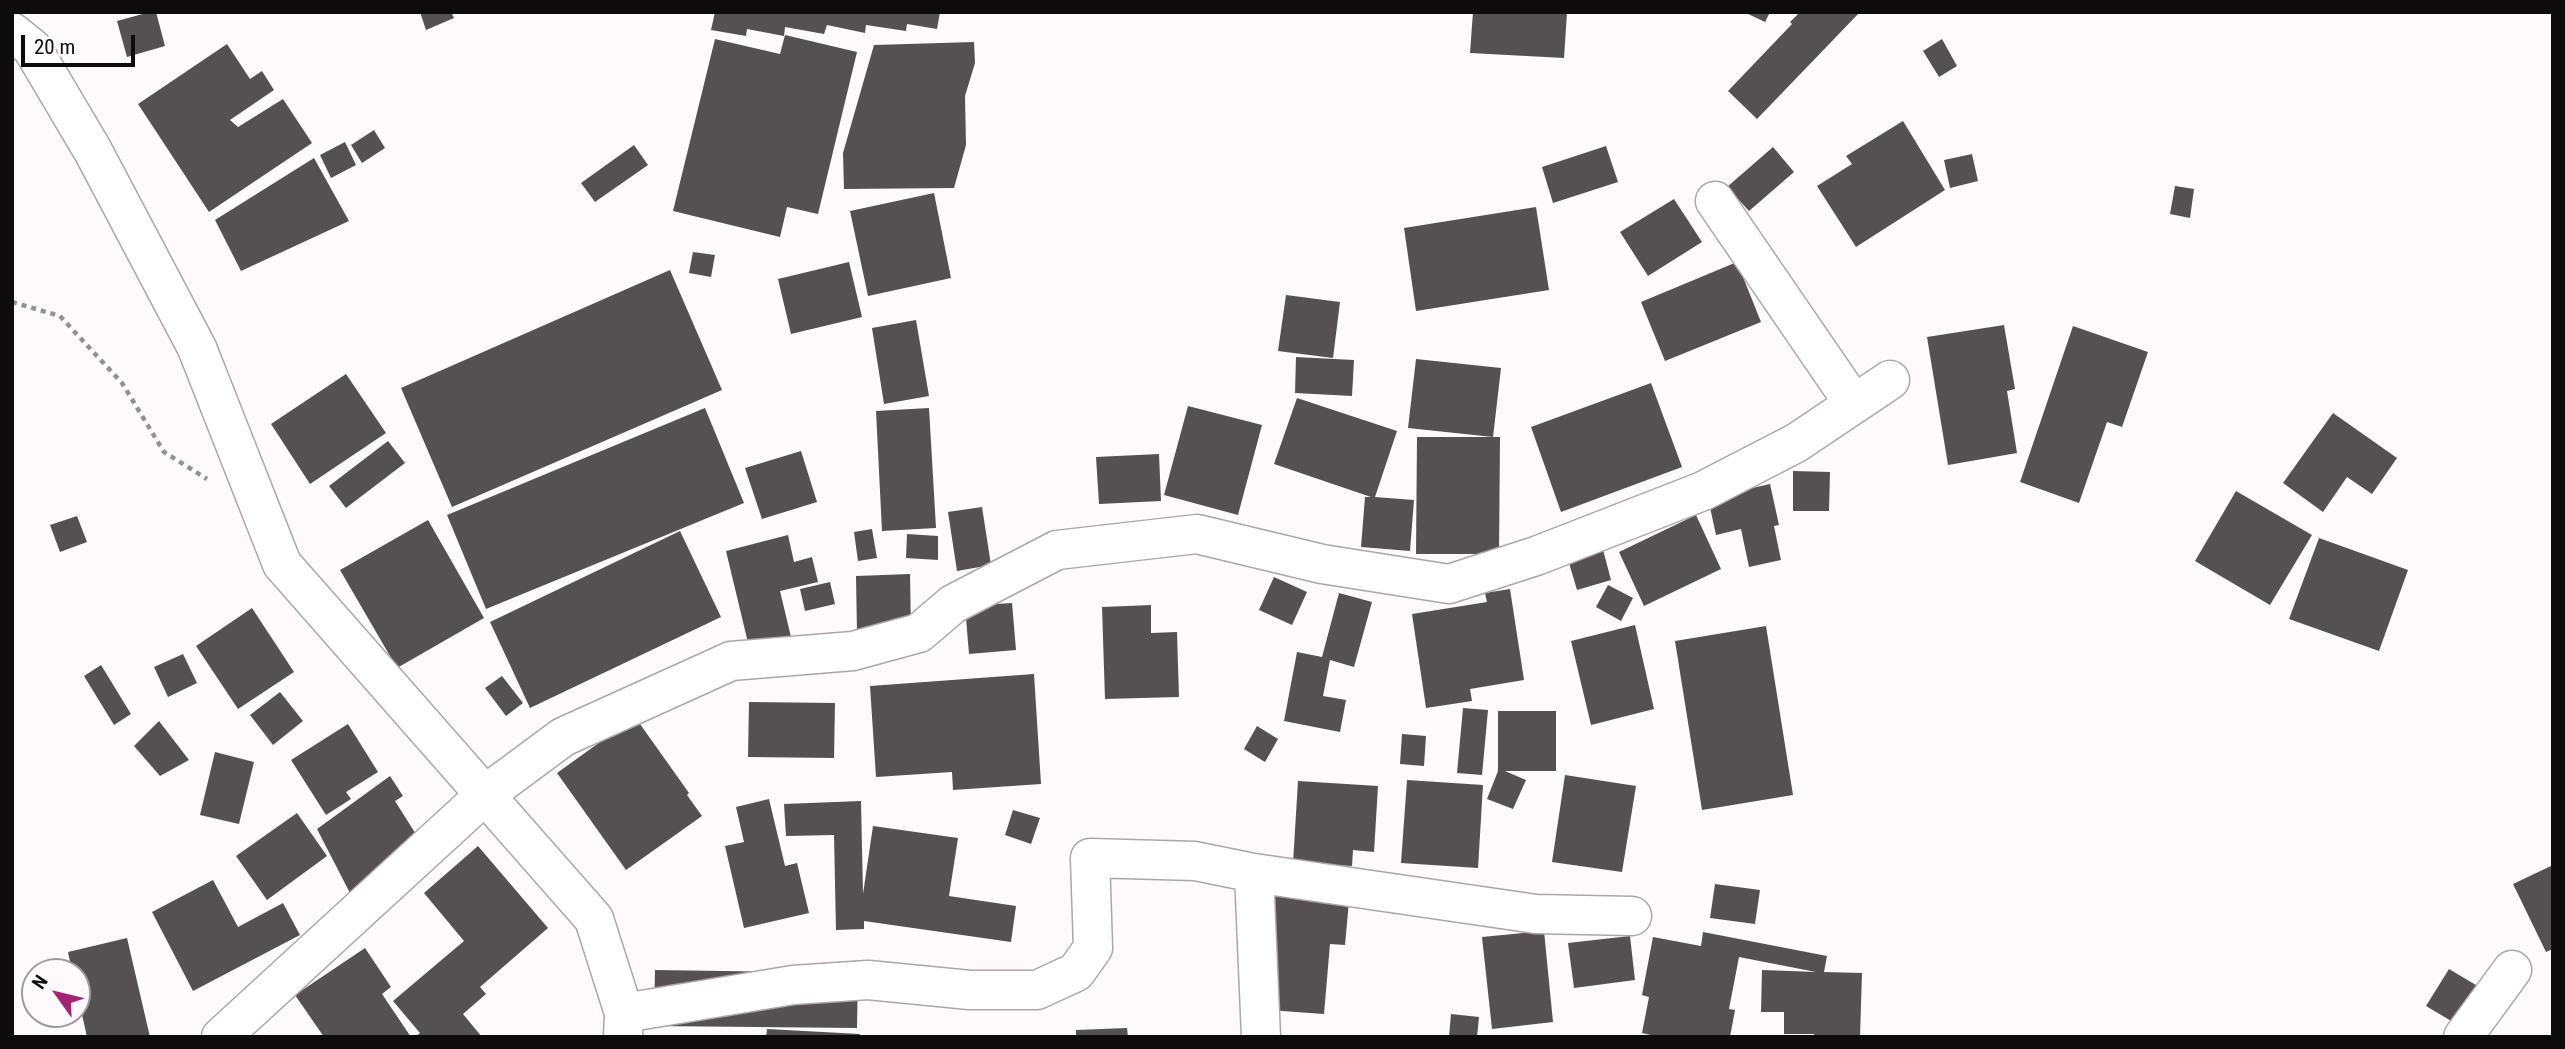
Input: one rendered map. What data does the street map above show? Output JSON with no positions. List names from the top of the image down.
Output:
{
  "scale_bar": "20 m",
  "north": "top left"
}
